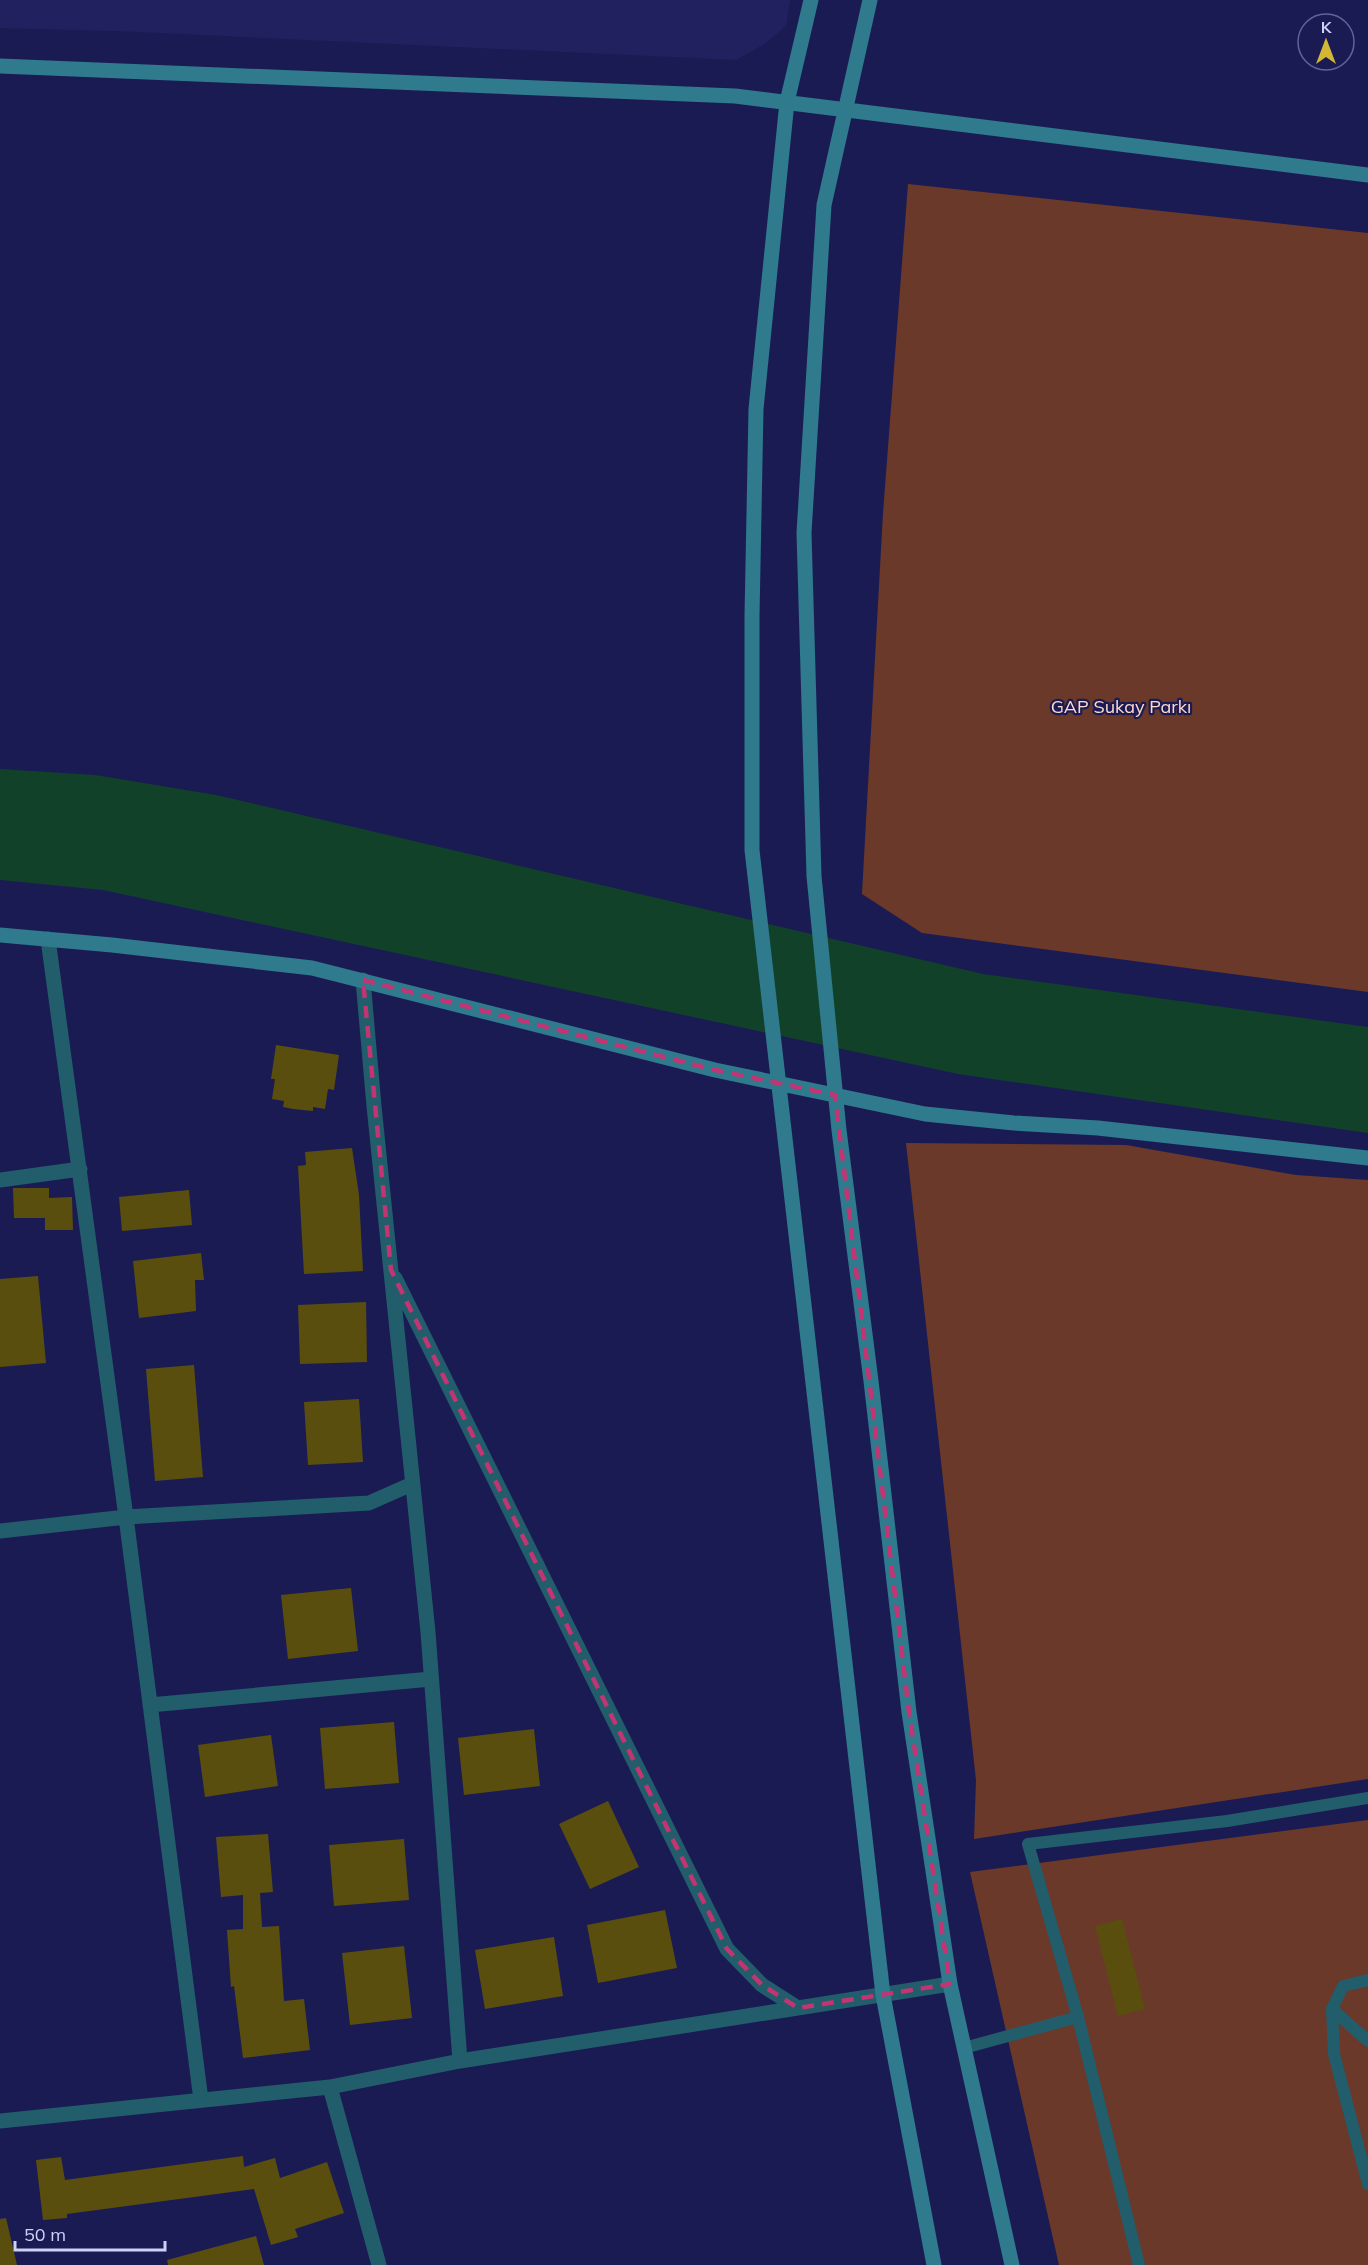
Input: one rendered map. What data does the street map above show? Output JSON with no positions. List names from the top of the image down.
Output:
{
  "parks": ["GAP Sukay Parkı"],
  "scale_bar": "50 m",
  "north": "top"
}
